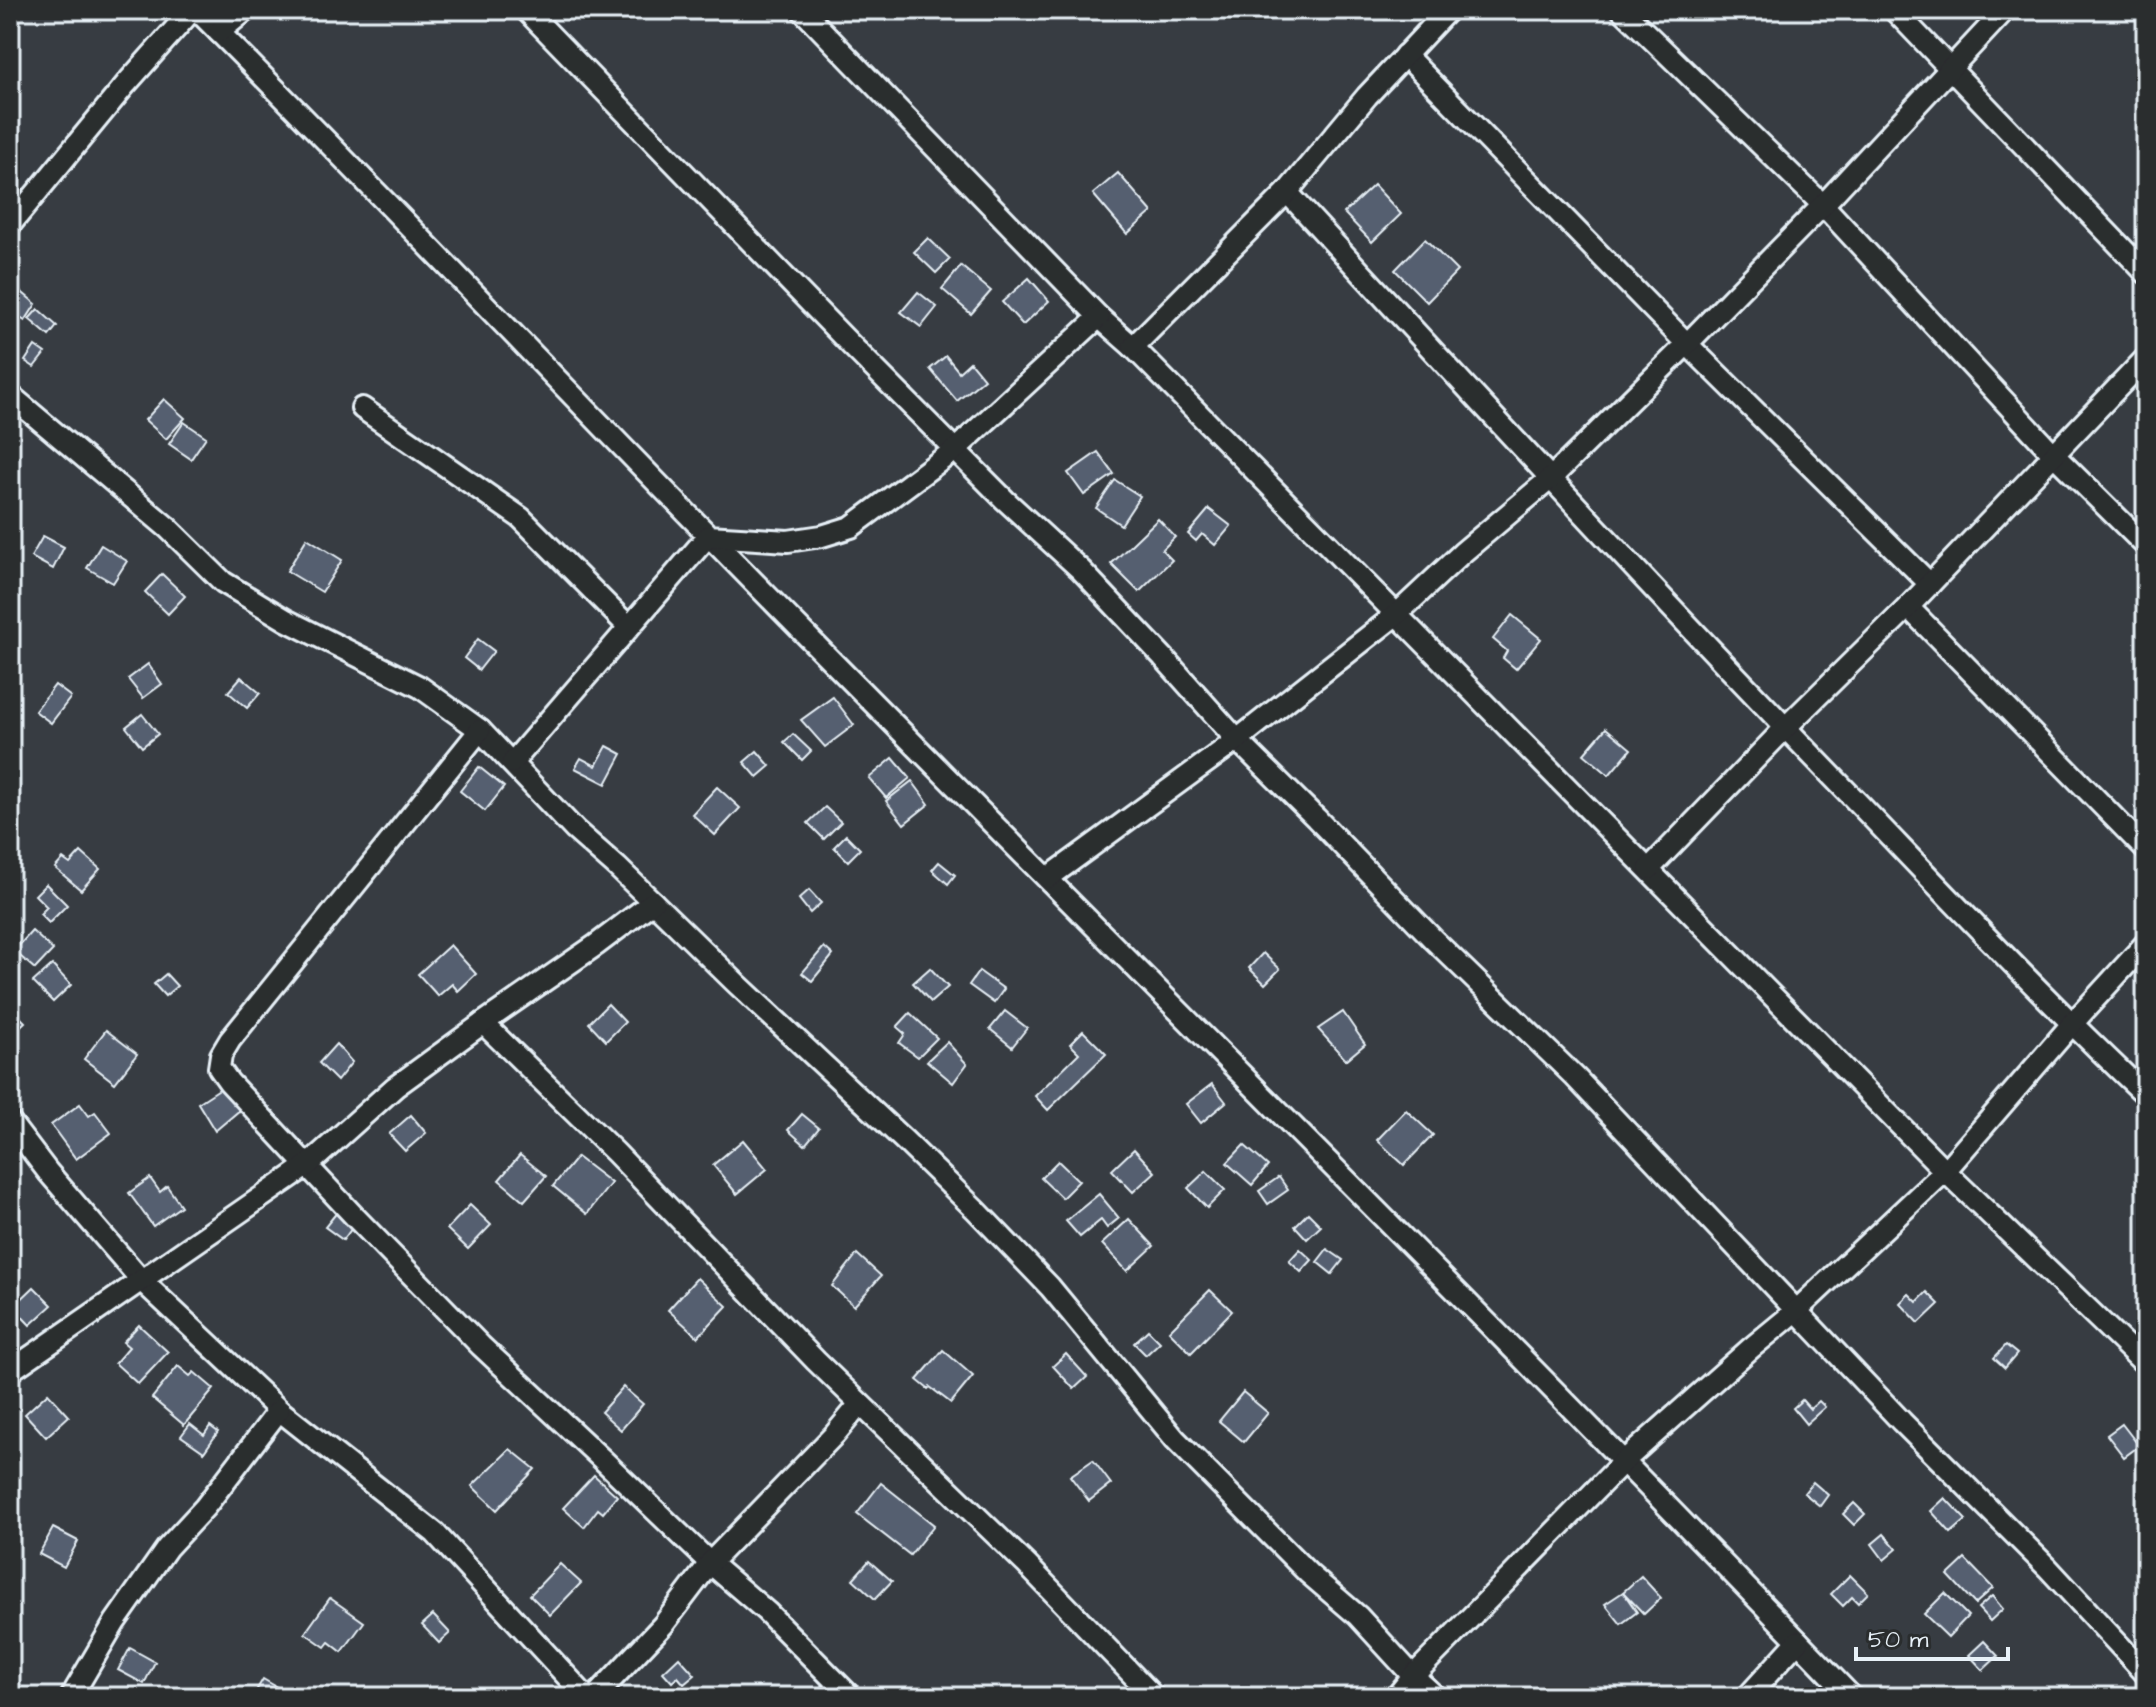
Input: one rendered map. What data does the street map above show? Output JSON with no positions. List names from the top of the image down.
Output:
{
  "scale_bar": "50 m"
}
